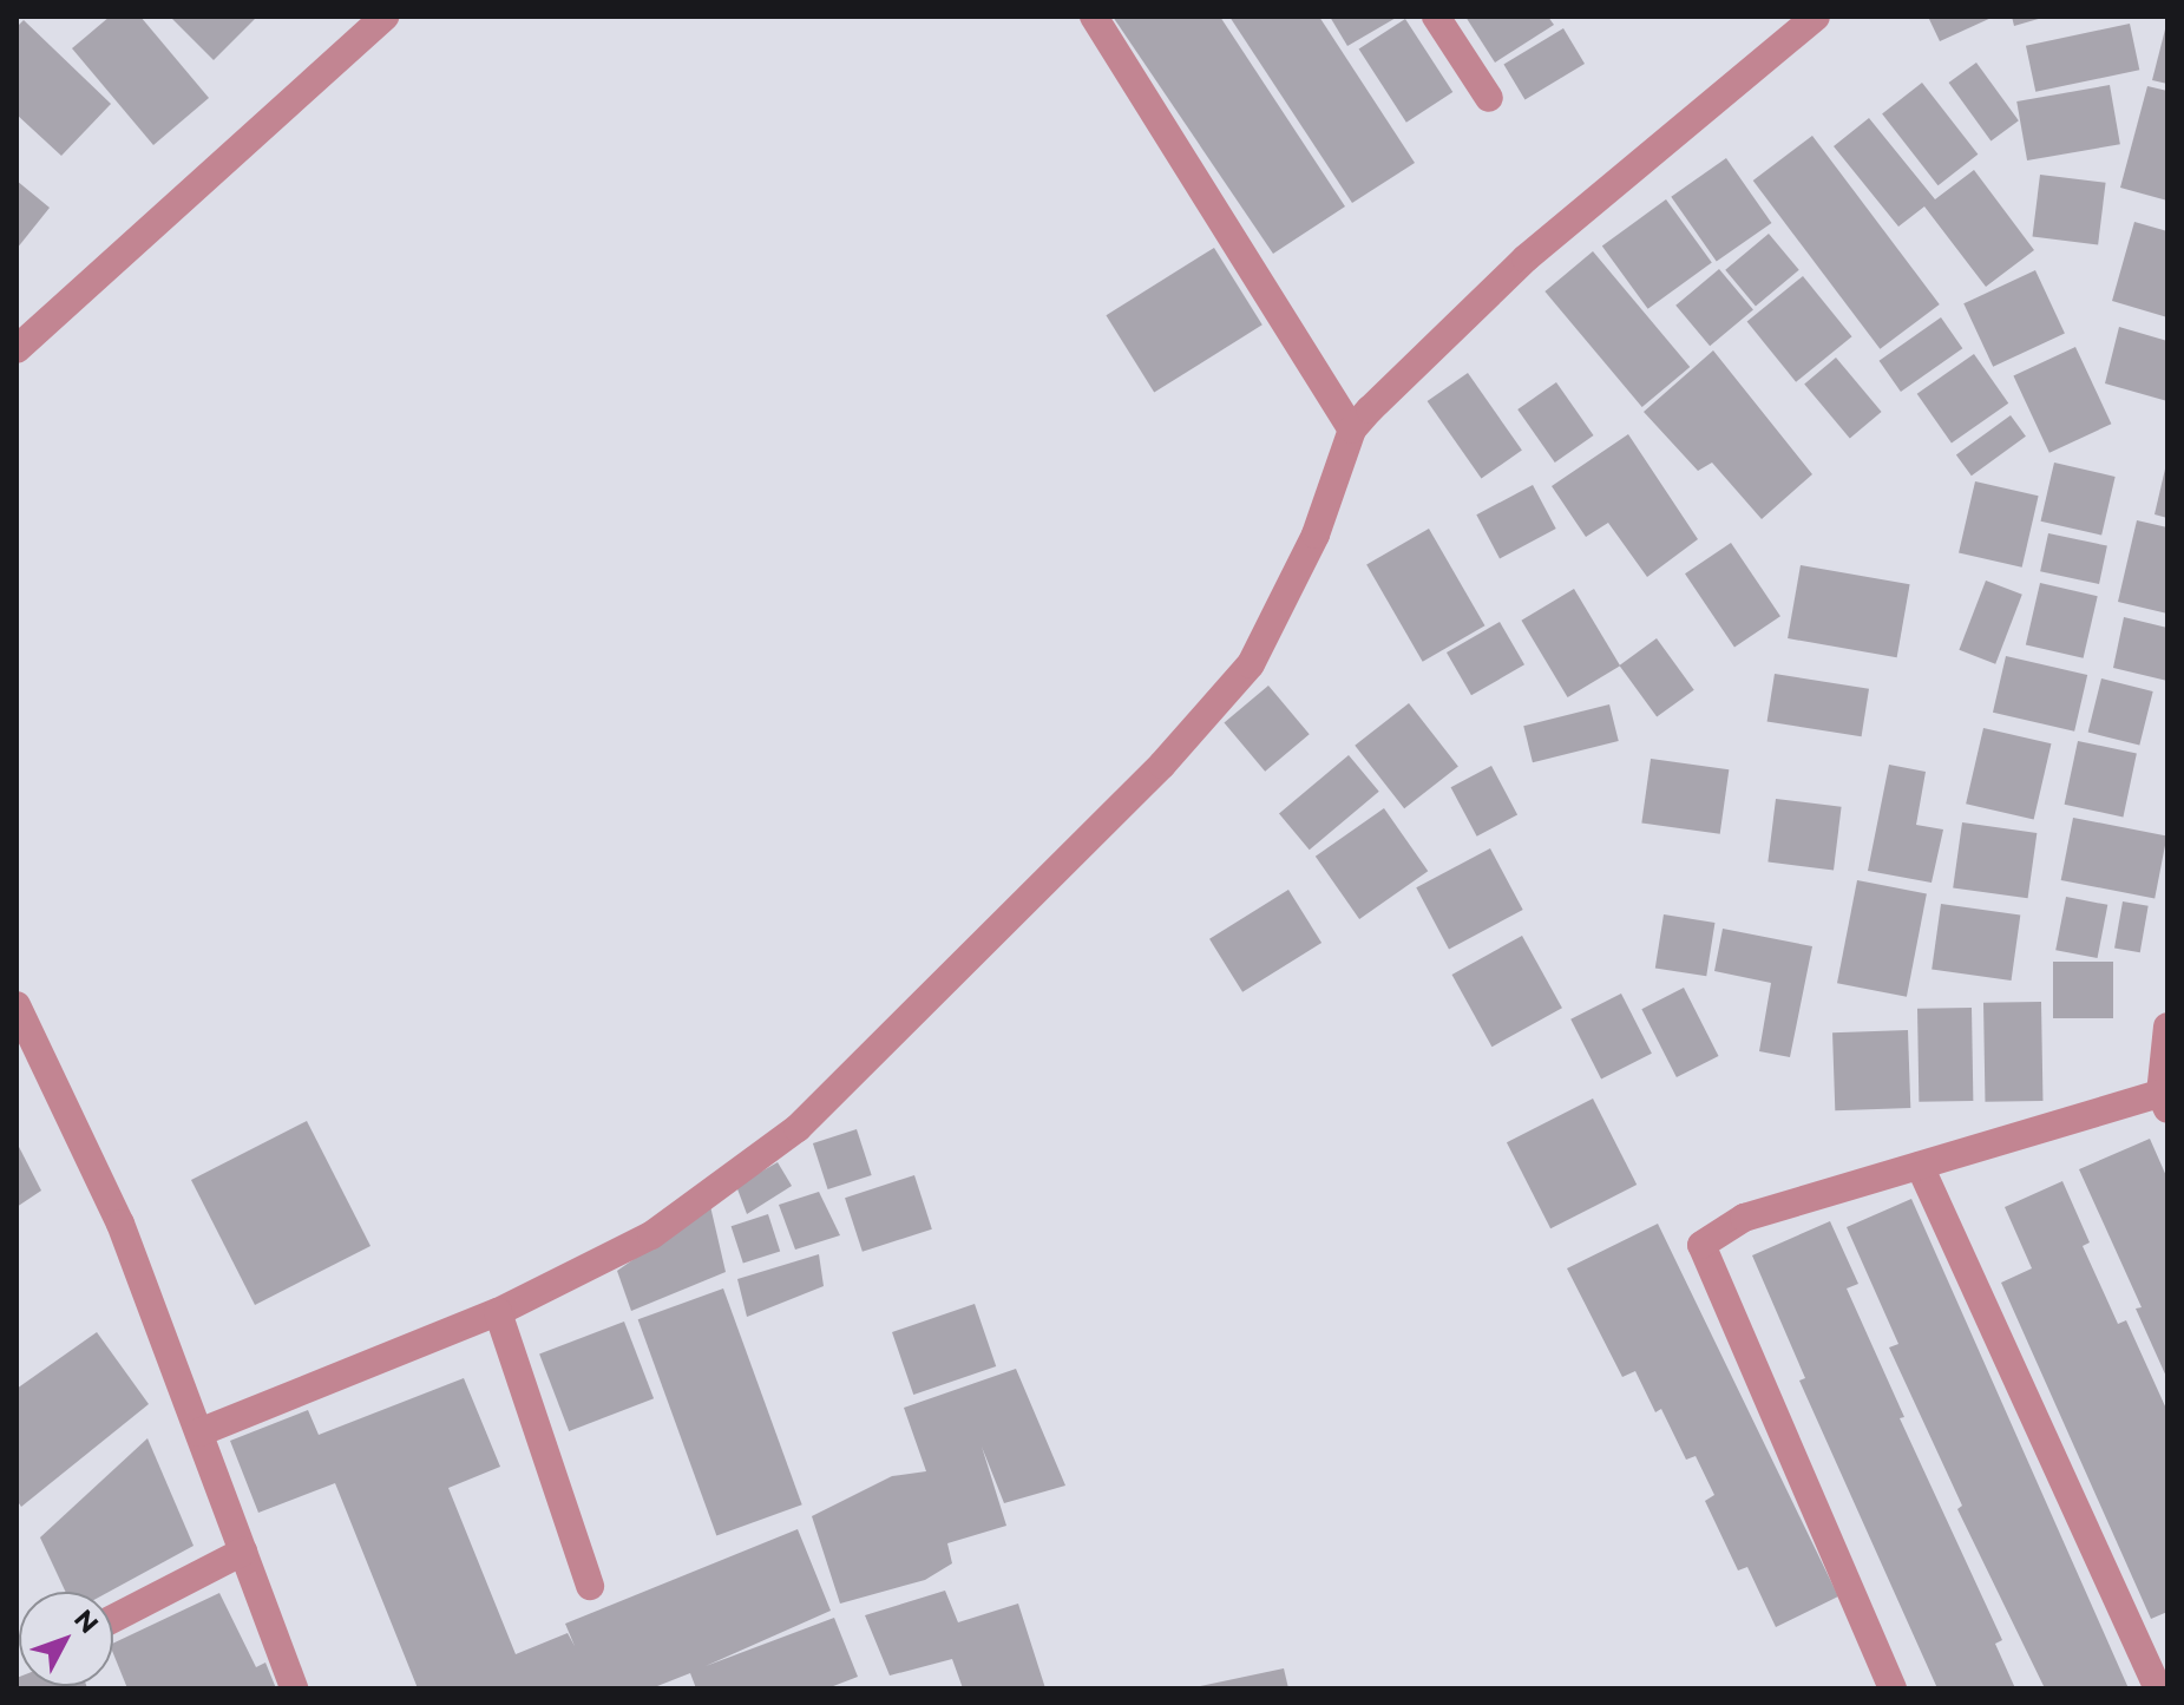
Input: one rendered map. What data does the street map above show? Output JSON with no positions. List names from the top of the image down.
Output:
{
  "north": "top right"
}
